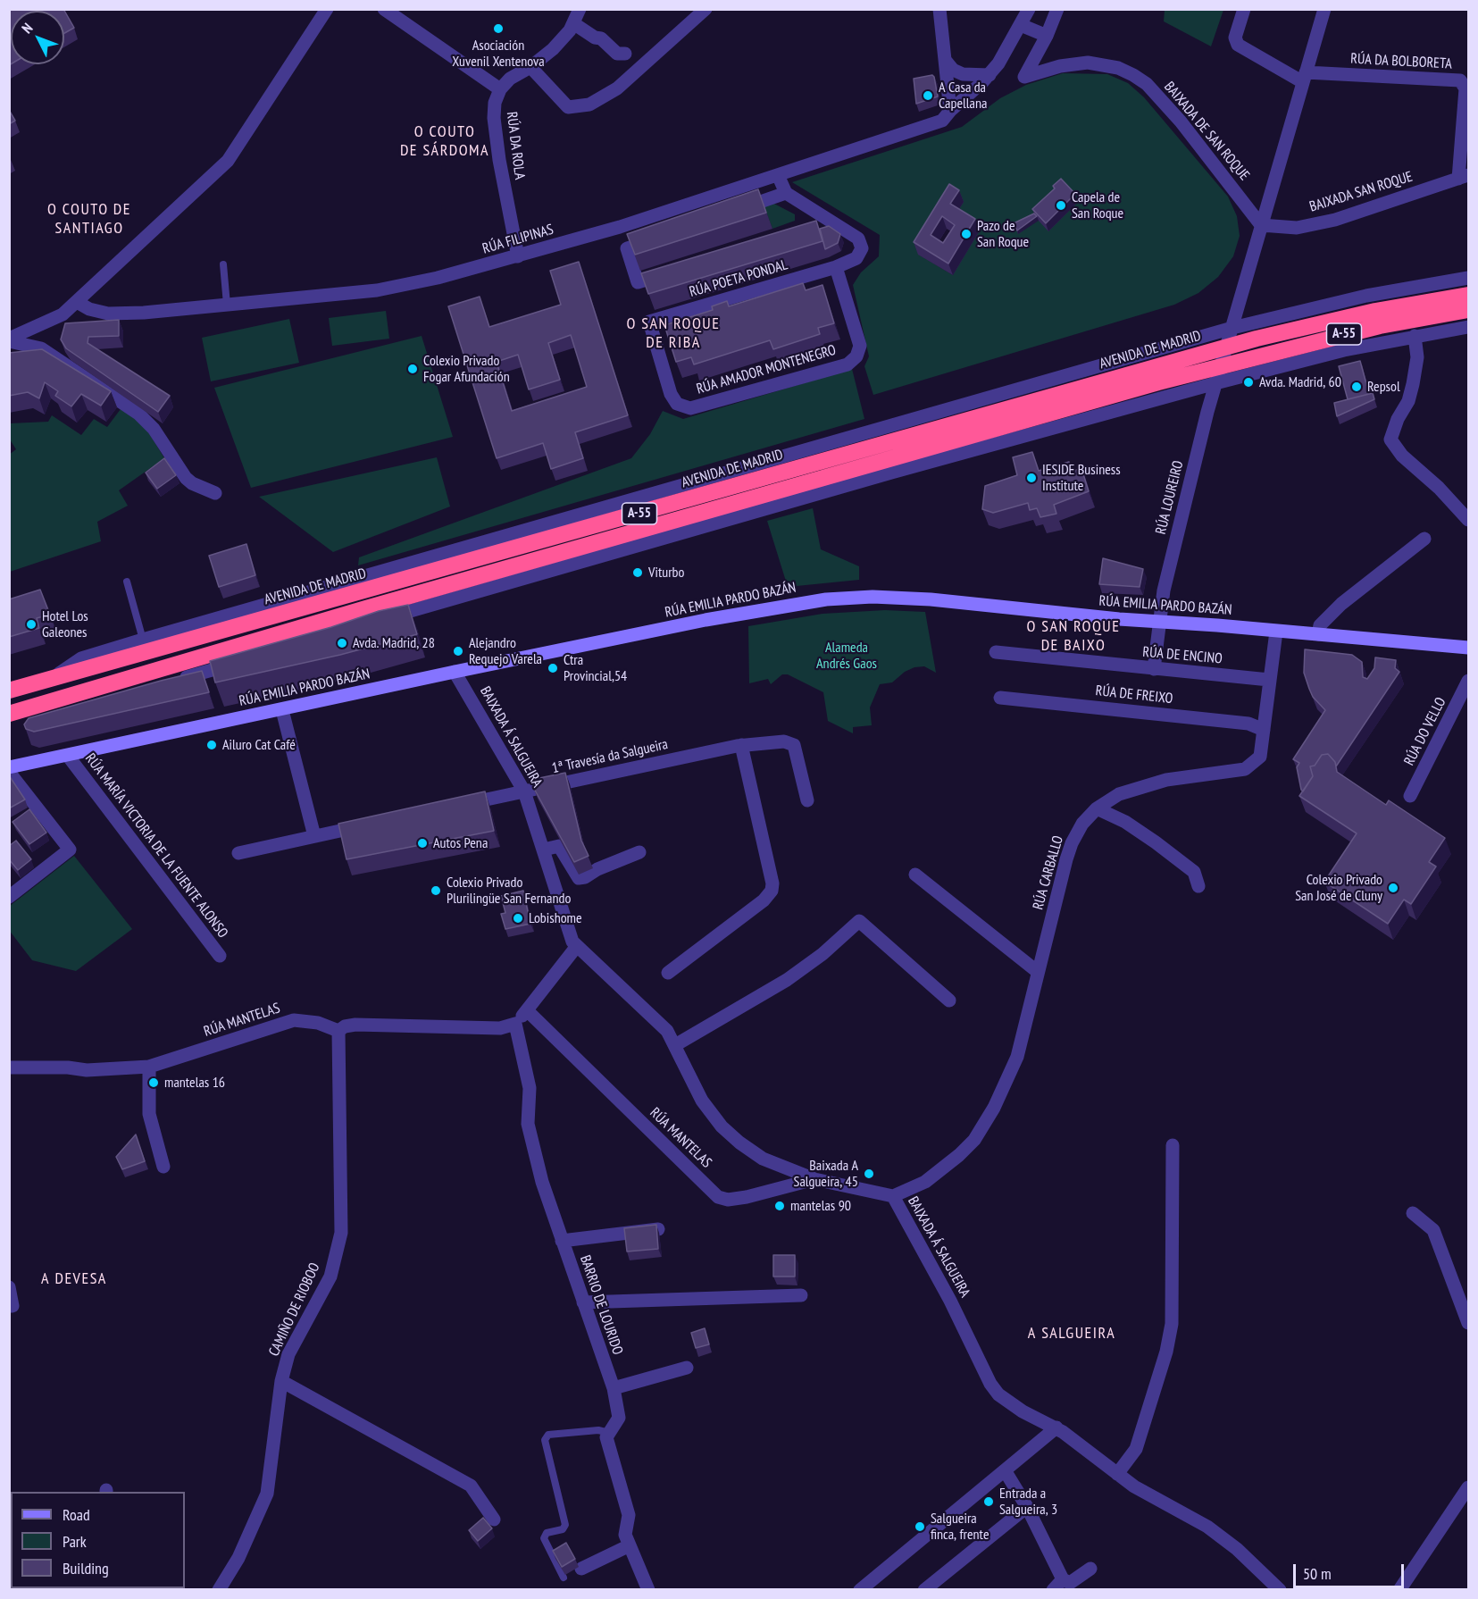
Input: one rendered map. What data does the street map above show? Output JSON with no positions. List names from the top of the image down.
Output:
{
  "streets": {
    "highway": ["A-55", "AVENIDA DE MADRID"],
    "street": [
      "RÚA DA BOLBORETA",
      "BAIXADA DE SAN ROQUE",
      "RÚA DA ROLA",
      "BAIXADA SAN ROQUE",
      "RÚA FILIPINAS",
      "RÚA POETA PONDAL",
      "RÚA AMADOR MONTENEGRO",
      "RÚA LOUREIRO",
      "RÚA EMILIA PARDO BAZÁN",
      "RÚA DE ENCINO",
      "RÚA DE FREIXO",
      "RÚA DO VELLO",
      "BAIXADA Á SALGUEIRA",
      "1ª Travesía da Salgueira",
      "RÚA MARÍA VICTORIA DE LA FUENTE ALONSO",
      "RÚA CARBALLO",
      "RÚA MANTELAS",
      "BARRIO DE LOURIDO",
      "CAMIÑO DE RIOBOO"
    ]
  },
  "crossings": [
    ["RÚA DA BOLBORETA", "BAIXADA SAN ROQUE"],
    ["RÚA DA BOLBORETA", "RÚA LOUREIRO"],
    ["BAIXADA DE SAN ROQUE", "BAIXADA SAN ROQUE"],
    ["BAIXADA DE SAN ROQUE", "RÚA LOUREIRO"],
    ["RÚA DA ROLA", "RÚA FILIPINAS"],
    ["BAIXADA SAN ROQUE", "RÚA LOUREIRO"],
    ["RÚA POETA PONDAL", "RÚA AMADOR MONTENEGRO"],
    ["A-55", "RÚA LOUREIRO"],
    ["AVENIDA DE MADRID", "RÚA LOUREIRO"],
    ["RÚA LOUREIRO", "RÚA EMILIA PARDO BAZÁN"],
    ["RÚA LOUREIRO", "RÚA DE ENCINO"],
    ["RÚA EMILIA PARDO BAZÁN", "BAIXADA Á SALGUEIRA"],
    ["RÚA EMILIA PARDO BAZÁN", "RÚA MARÍA VICTORIA DE LA FUENTE ALONSO"],
    ["RÚA EMILIA PARDO BAZÁN", "RÚA CARBALLO"],
    ["RÚA DE ENCINO", "RÚA CARBALLO"],
    ["RÚA DE FREIXO", "RÚA CARBALLO"],
    ["BAIXADA Á SALGUEIRA", "1ª Travesía da Salgueira"],
    ["BAIXADA Á SALGUEIRA", "RÚA CARBALLO"],
    ["BAIXADA Á SALGUEIRA", "RÚA MANTELAS"],
    ["RÚA MANTELAS", "CAMIÑO DE RIOBOO"]
  ],
  "districts": [
    "O COUTO DE SÁRDOMA",
    "O COUTO DE SANTIAGO",
    "O SAN ROQUE DE RIBA",
    "O SAN ROQUE DE BAIXO",
    "A DEVESA",
    "A SALGUEIRA"
  ],
  "parks": ["Alameda Andrés Gaos"],
  "places": [
    "Asociación Xuvenil Xentenova",
    "A Casa da Capellana",
    "Capela de San Roque",
    "Pazo de San Roque",
    "Colexio Privado Fogar Afundación",
    "Avda. Madrid, 60",
    "Repsol",
    "IESIDE Business Institute",
    "Viturbo",
    "Hotel Los Galeones",
    "Avda. Madrid, 28",
    "Alejandro Requejo Varela",
    "Ctra Provincial,54",
    "Ailuro Cat Café",
    "Autos Pena",
    "Colexio Privado San José de Cluny",
    "Colexio Privado Plurilingüe San Fernando",
    "Lobishome",
    "mantelas 16",
    "Baixada A Salgueira, 45",
    "mantelas 90",
    "Entrada a Salgueira, 3",
    "Salgueira finca, frente"
  ],
  "legend": ["Road", "Park", "Building"],
  "scale_bar": "50 m",
  "north": "top left"
}
